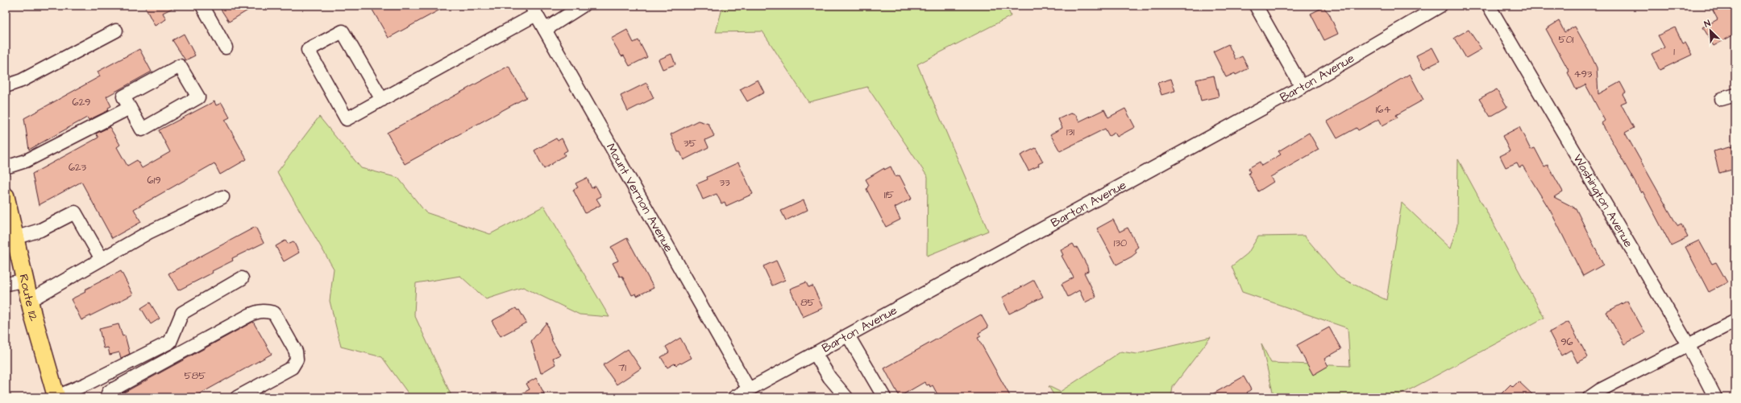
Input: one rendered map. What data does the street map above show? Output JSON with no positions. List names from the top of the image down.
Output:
{
  "streets": {
    "main road": ["Route 112"],
    "street": ["Barton Avenue", "Mount Vernon Avenue", "Washington Avenue"]
  },
  "crossings": [
    ["Barton Avenue", "Mount Vernon Avenue"]
  ],
  "house_numbers": [
    "501",
    "1",
    "493",
    "629",
    "164",
    "131",
    "35",
    "623",
    "619",
    "33",
    "115",
    "130",
    "85",
    "96",
    "71",
    "585"
  ],
  "north": "top left"
}
